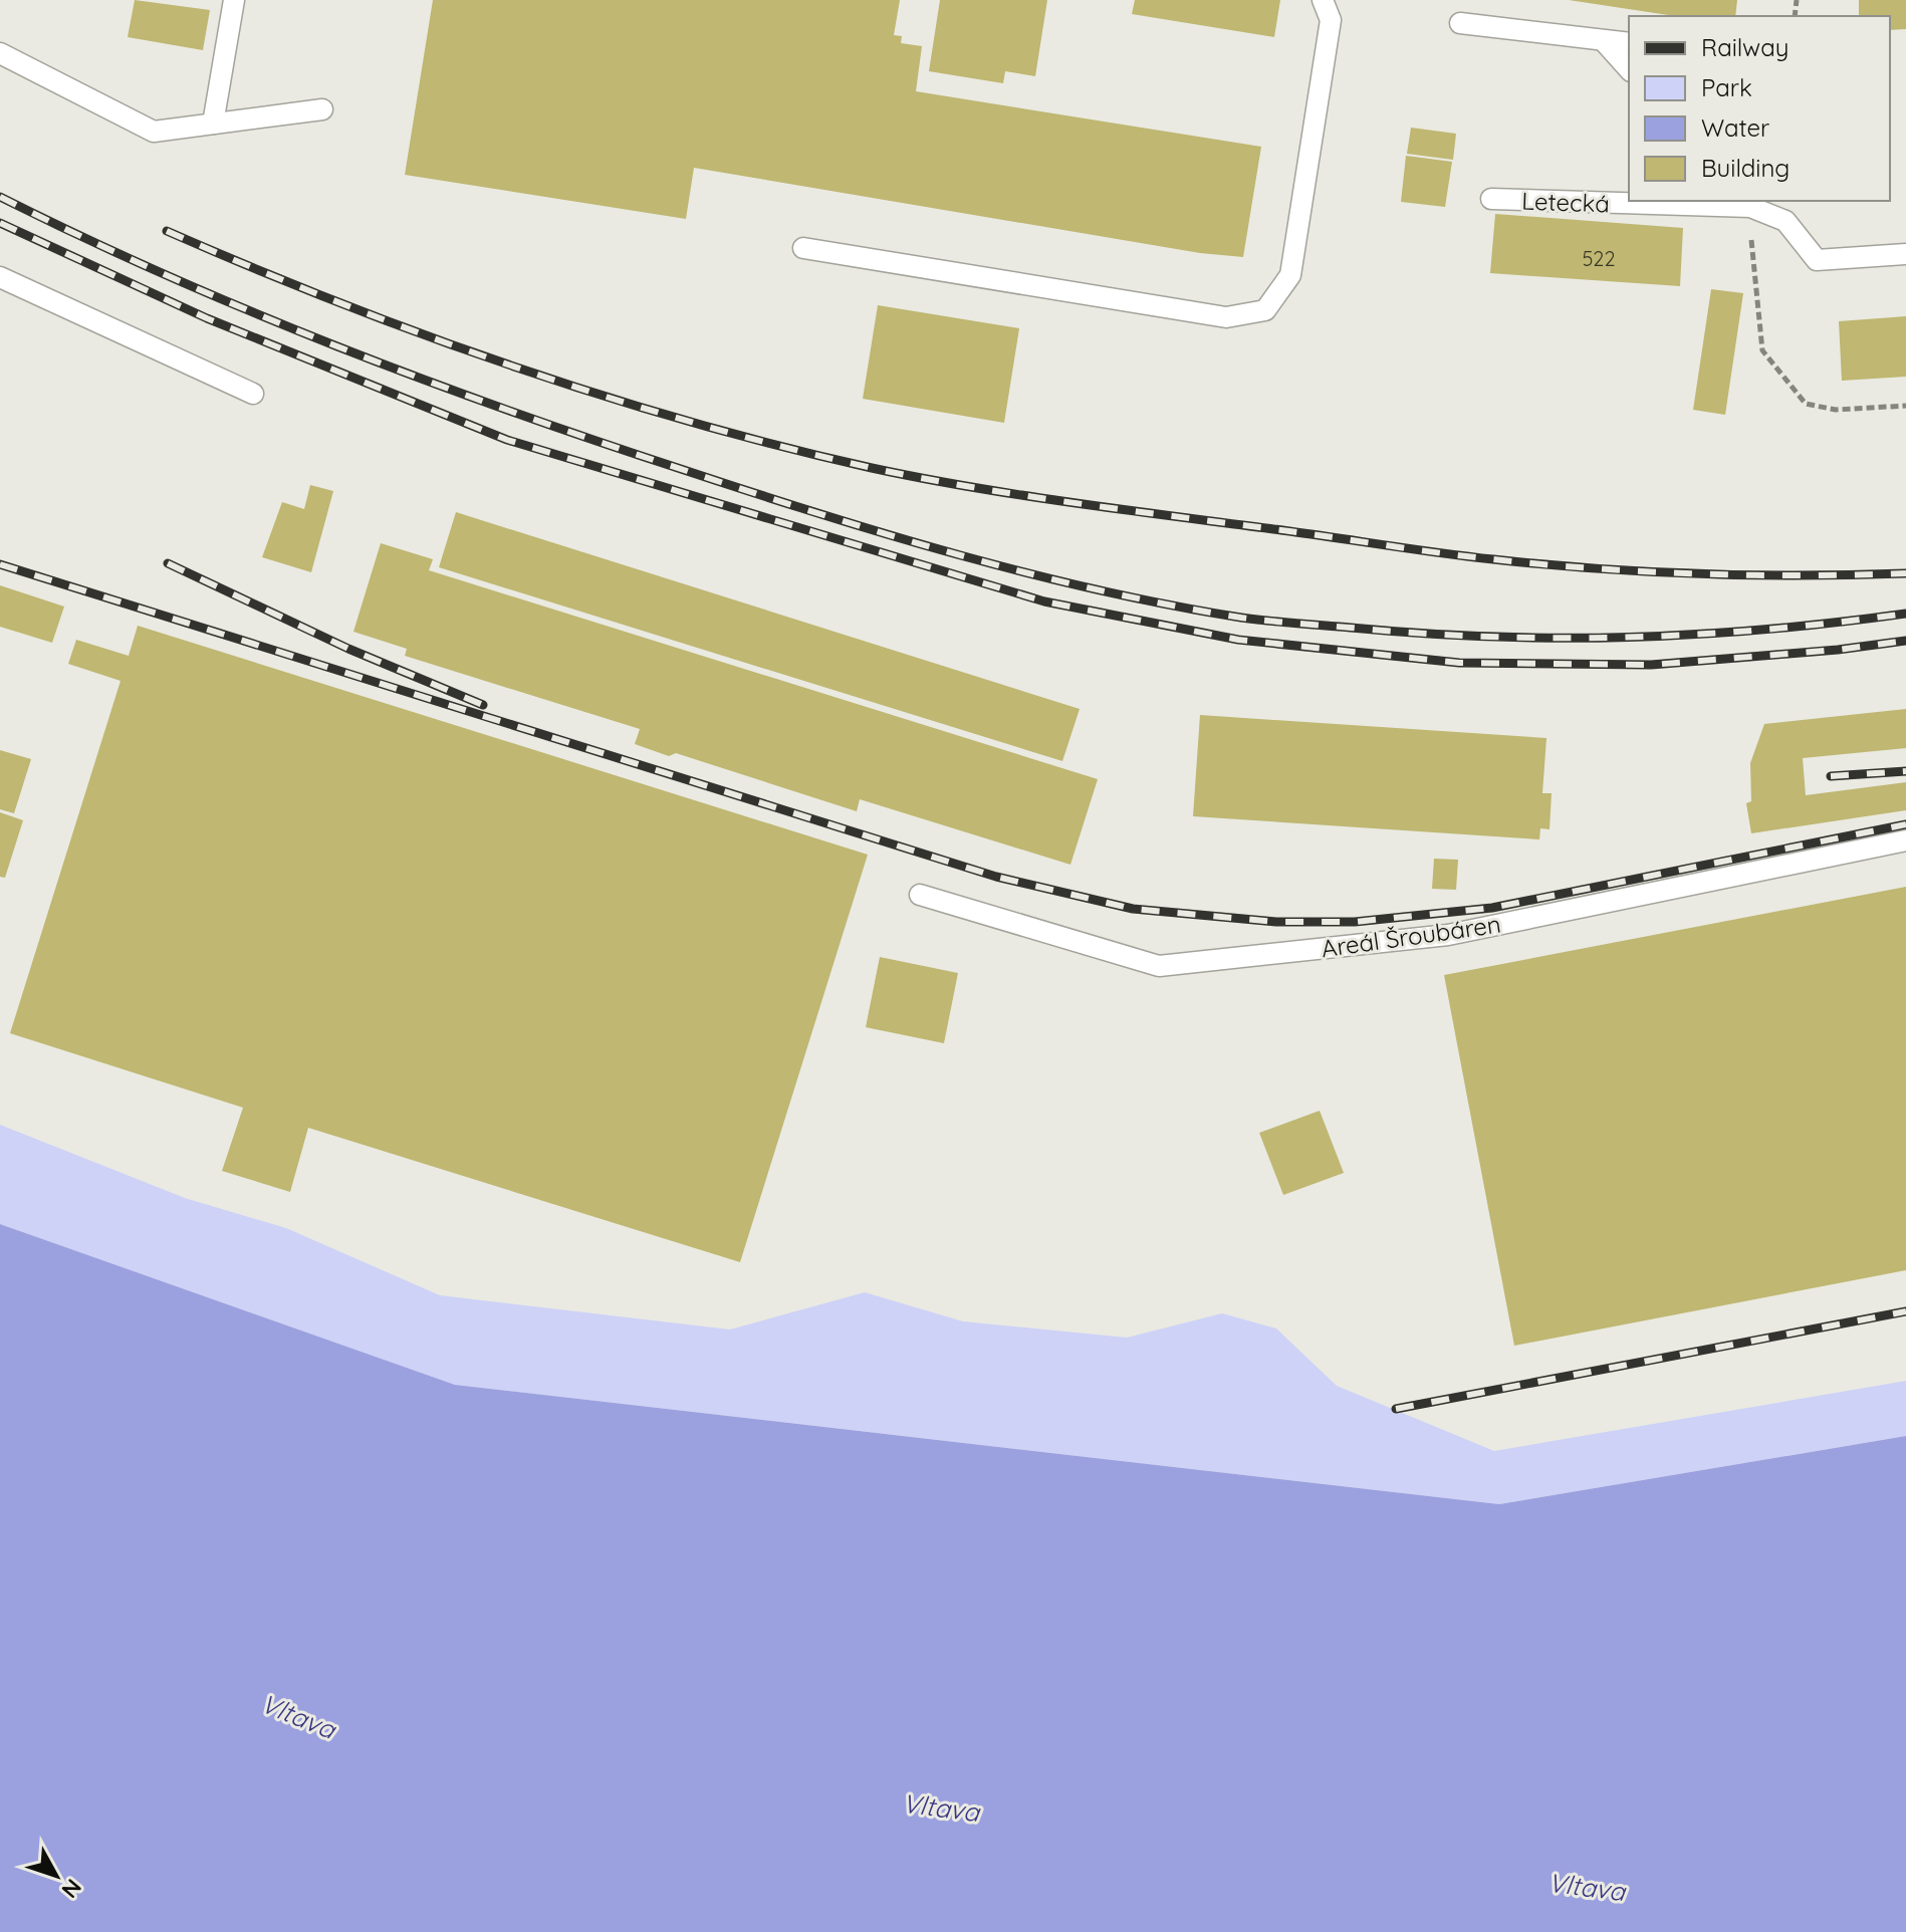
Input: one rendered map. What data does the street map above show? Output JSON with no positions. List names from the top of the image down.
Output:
{
  "streets": {
    "lane": ["Letecká", "Areál Šroubáren"]
  },
  "water": ["Vltava"],
  "house_numbers": ["522"],
  "legend": [
    "Railway",
    "Park",
    "Water",
    "Building"
  ],
  "north": "bottom right"
}
